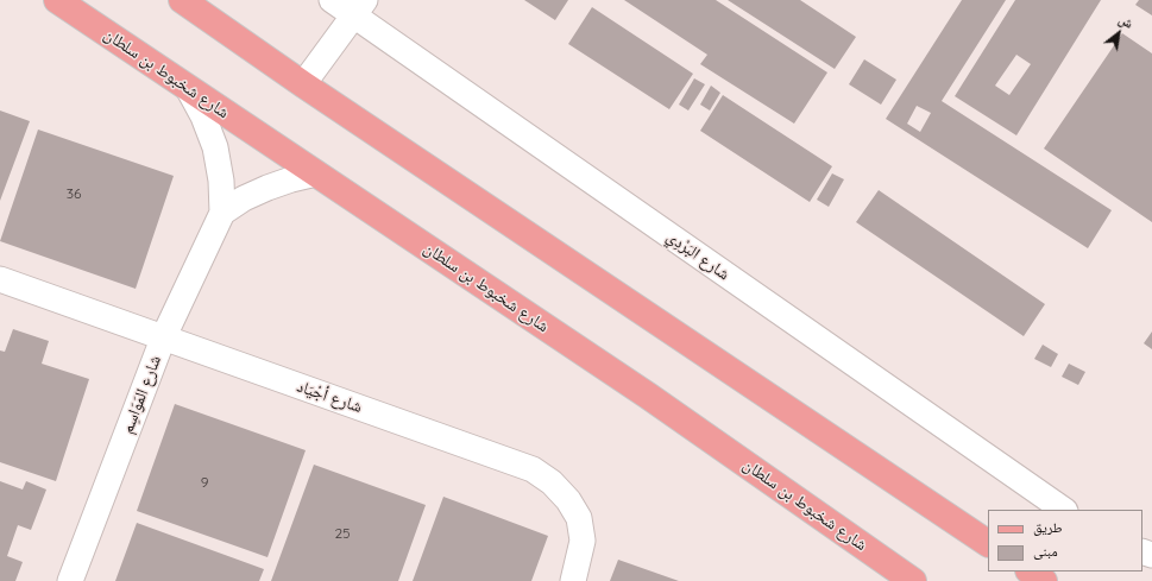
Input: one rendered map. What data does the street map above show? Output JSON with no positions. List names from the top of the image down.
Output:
{
  "streets": {
    "main road": ["شارع شخبوط بن سلطان"],
    "street": ["شارع البَرْدِي", "شارع المَوَاسِم", "شارع أجْيَاد"]
  },
  "crossings": [
    ["شارع شخبوط بن سلطان", "شارع المَوَاسِم"],
    ["شارع المَوَاسِم", "شارع أجْيَاد"]
  ],
  "house_numbers": ["36", "9", "25"],
  "legend": ["طريق", "مبنى"],
  "north": "top right"
}
